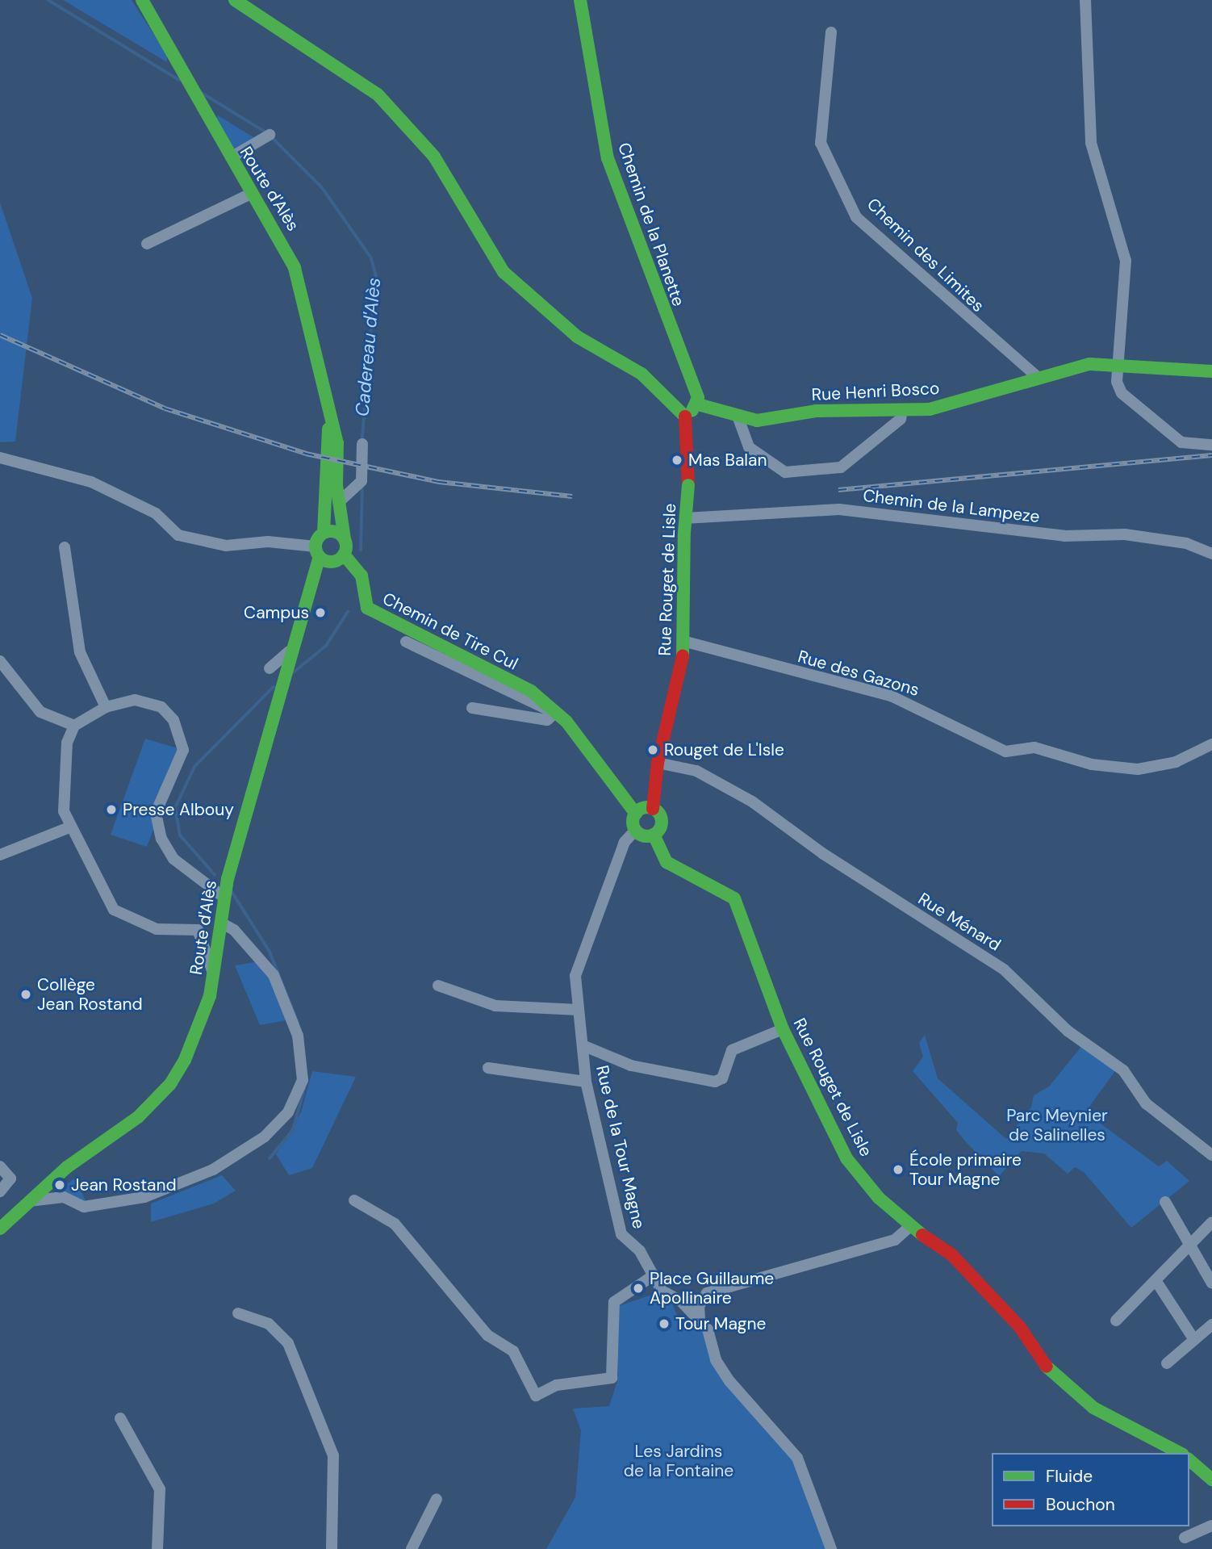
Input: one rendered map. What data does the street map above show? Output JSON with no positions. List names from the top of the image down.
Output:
{
  "streets": {
    "street": [
      "Route d'Alès",
      "Chemin de la Planette",
      "Chemin des Limites",
      "Rue Henri Bosco",
      "Chemin de la Lampeze",
      "Rue Rouget de Lisle",
      "Chemin de Tire Cul",
      "Rue des Gazons",
      "Rue Ménard",
      "Rue de la Tour Magne"
    ]
  },
  "crossings": [
    ["Route d'Alès", "Chemin de Tire Cul"],
    ["Chemin de la Planette", "Rue Henri Bosco"],
    ["Chemin des Limites", "Rue Henri Bosco"],
    ["Chemin de la Lampeze", "Rue Rouget de Lisle"],
    ["Rue Rouget de Lisle", "Chemin de Tire Cul"],
    ["Rue Rouget de Lisle", "Rue des Gazons"],
    ["Rue Rouget de Lisle", "Rue Ménard"],
    ["Rue Rouget de Lisle", "Rue de la Tour Magne"],
    ["Chemin de Tire Cul", "Rue de la Tour Magne"]
  ],
  "water": ["Cadereau d'Alès"],
  "parks": ["Parc Meynier de Salinelles", "Les Jardins de la Fontaine"],
  "places": [
    "Mas Balan",
    "Campus",
    "Rouget de L'Isle",
    "Presse Albouy",
    "Collège Jean Rostand",
    "École primaire Tour Magne",
    "Jean Rostand",
    "Place Guillaume Apollinaire",
    "Tour Magne"
  ],
  "legend": ["Fluide", "Bouchon"]
}
